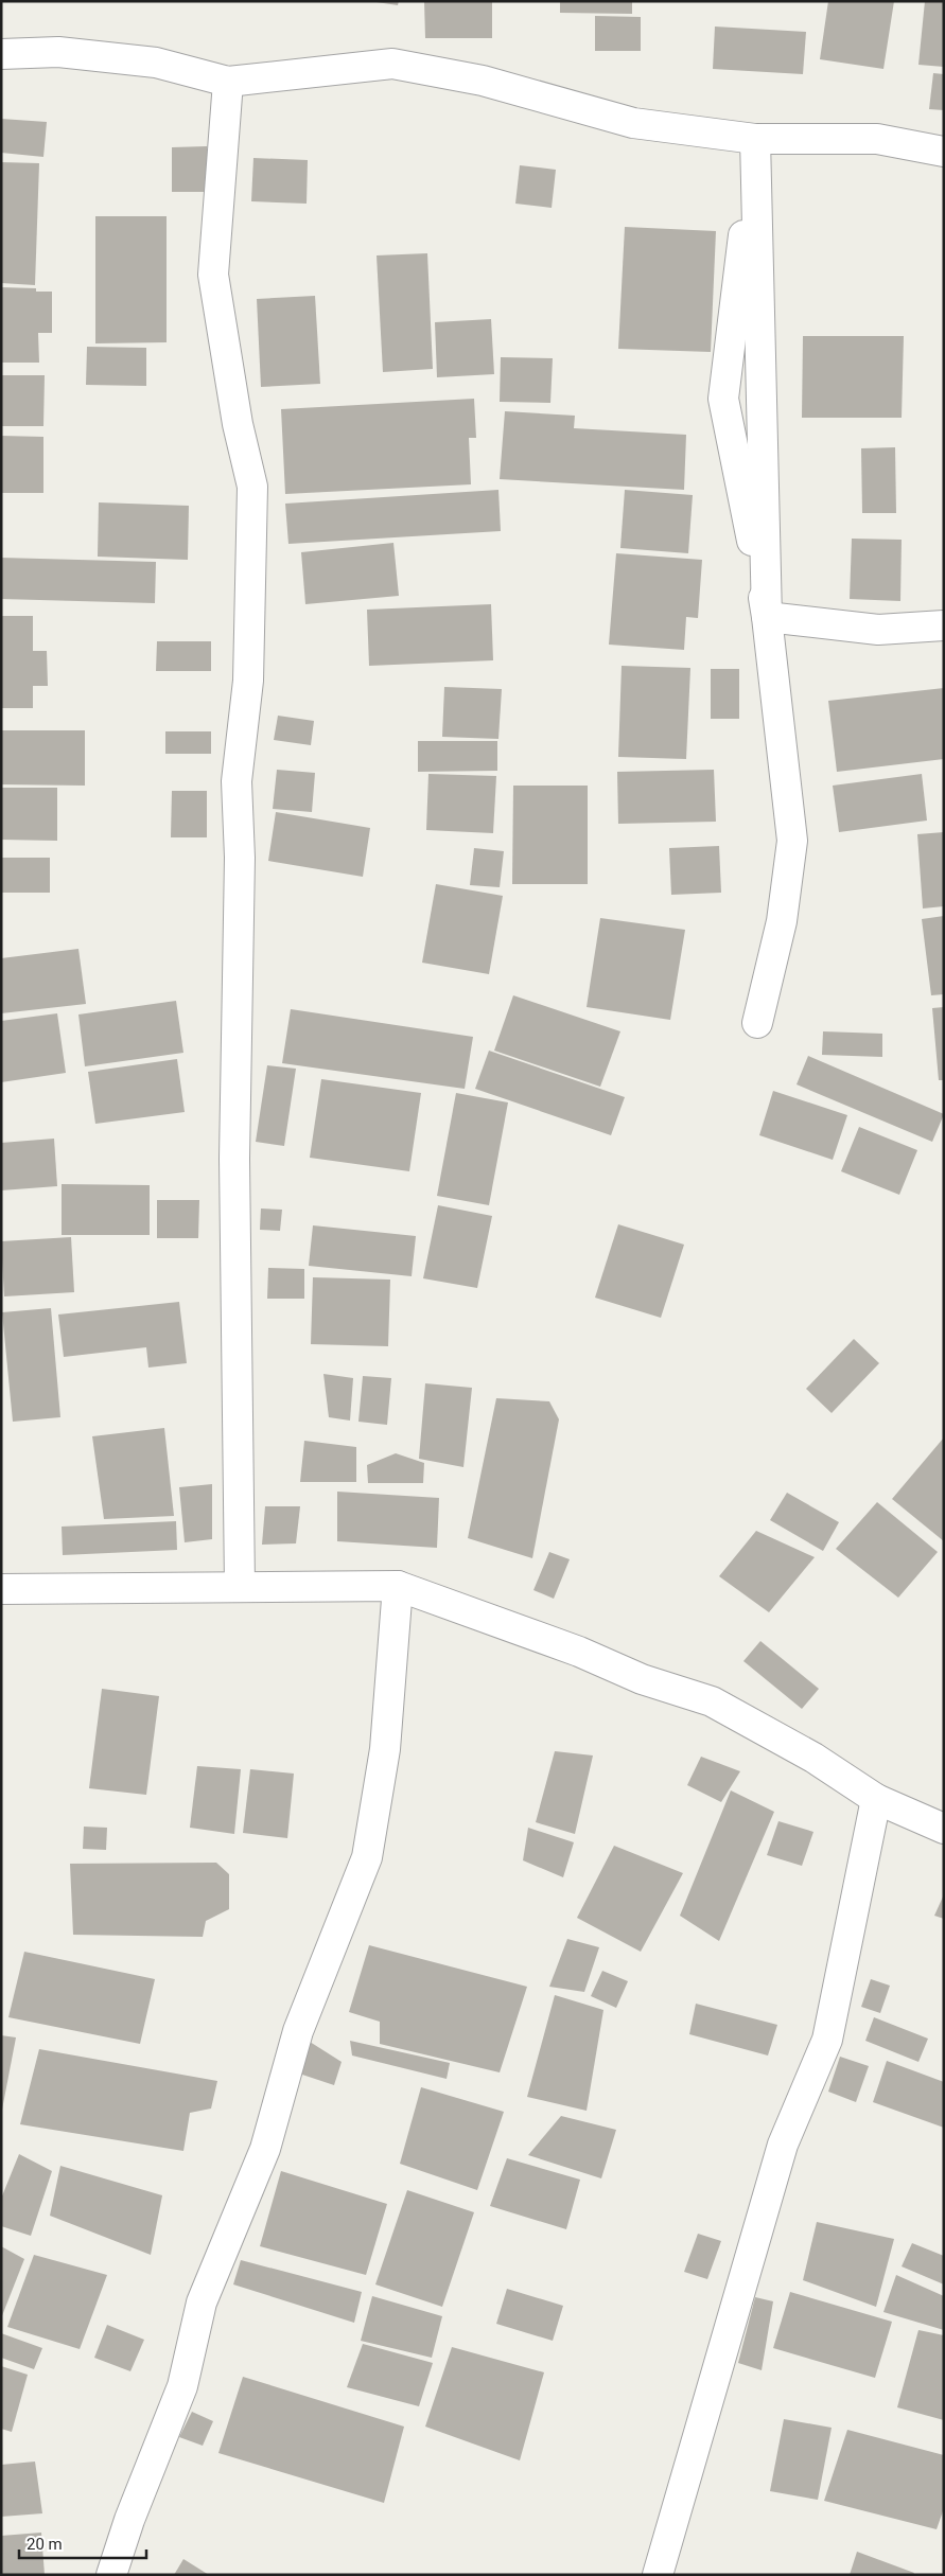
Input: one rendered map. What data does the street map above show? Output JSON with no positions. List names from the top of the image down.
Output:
{
  "scale_bar": "20 m"
}
